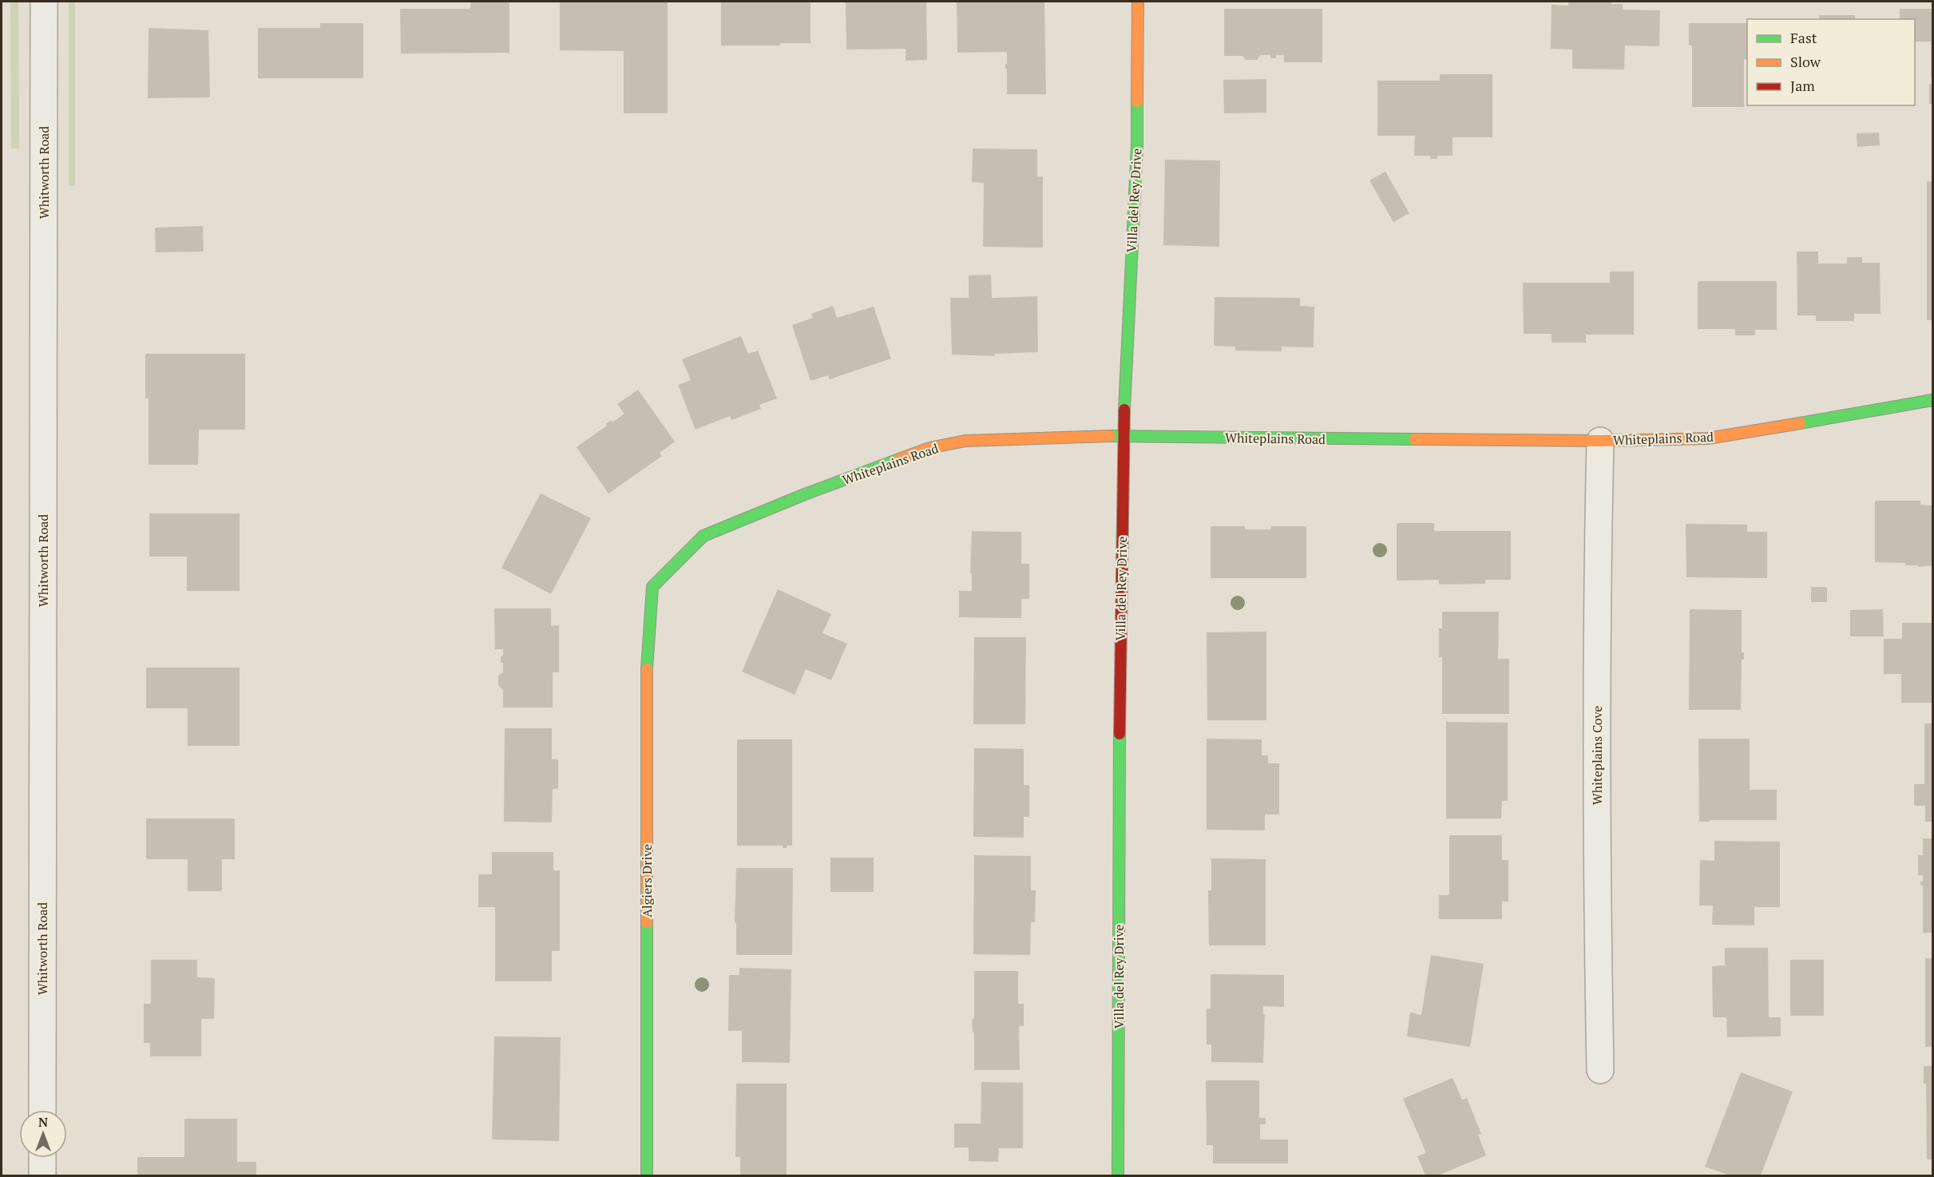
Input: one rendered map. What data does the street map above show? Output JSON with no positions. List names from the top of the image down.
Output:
{
  "streets": {
    "street": [
      "Whitworth Road",
      "Villa del Rey Drive",
      "Whiteplains Road",
      "Whiteplains Cove",
      "Algiers Drive"
    ]
  },
  "crossings": [
    ["Villa del Rey Drive", "Whiteplains Road"],
    ["Whiteplains Road", "Whiteplains Cove"],
    ["Whiteplains Road", "Algiers Drive"]
  ],
  "legend": ["Fast", "Slow", "Jam"],
  "north": "top"
}
